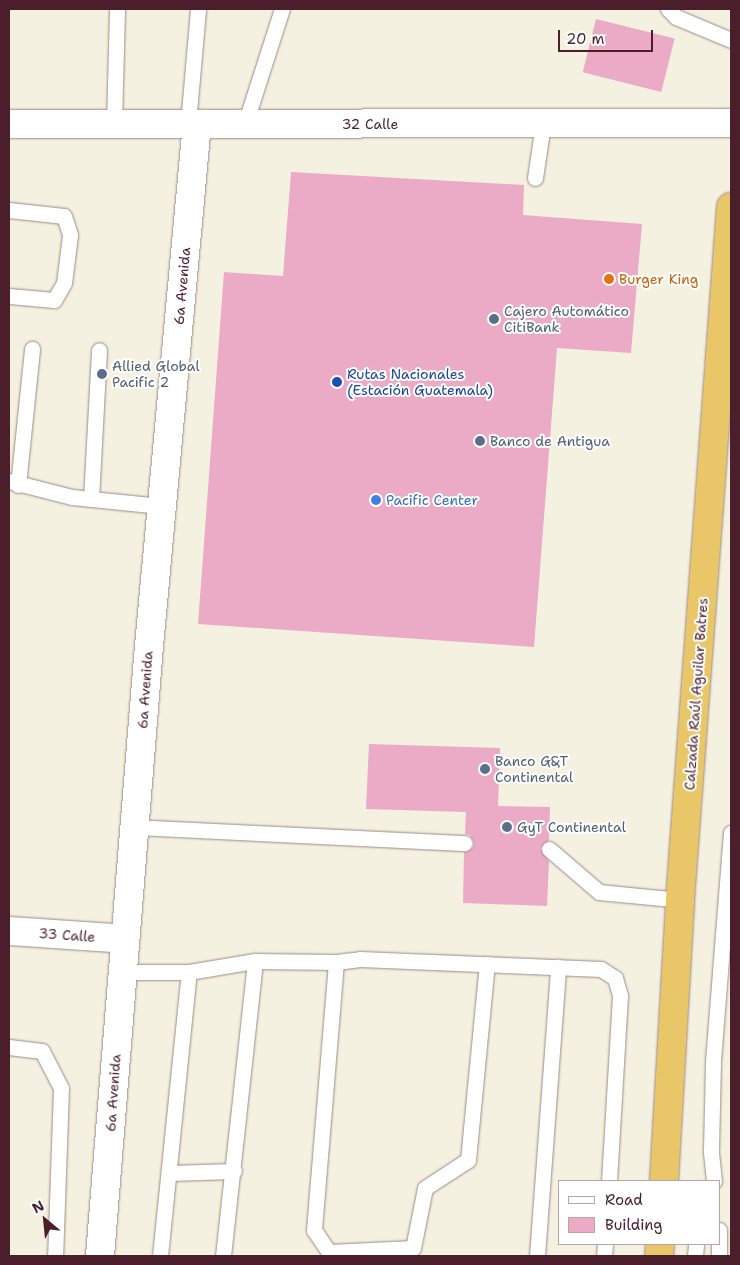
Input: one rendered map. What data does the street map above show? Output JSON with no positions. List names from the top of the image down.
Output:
{
  "streets": {
    "highway": ["Calzada Raúl Aguilar Batres"],
    "street": ["32 Calle", "6a Avenida", "33 Calle"]
  },
  "crossings": [
    ["32 Calle", "6a Avenida"],
    ["6a Avenida", "33 Calle"]
  ],
  "places": [
    "Burger King",
    "Cajero Automático CitiBank",
    "Allied Global Pacific 2",
    "Rutas Nacionales (Estación Guatemala)",
    "Banco de Antigua",
    "Pacific Center",
    "Banco G&T Continental",
    "GyT Continental"
  ],
  "legend": ["Road", "Building"],
  "scale_bar": "20 m",
  "north": "top left"
}
